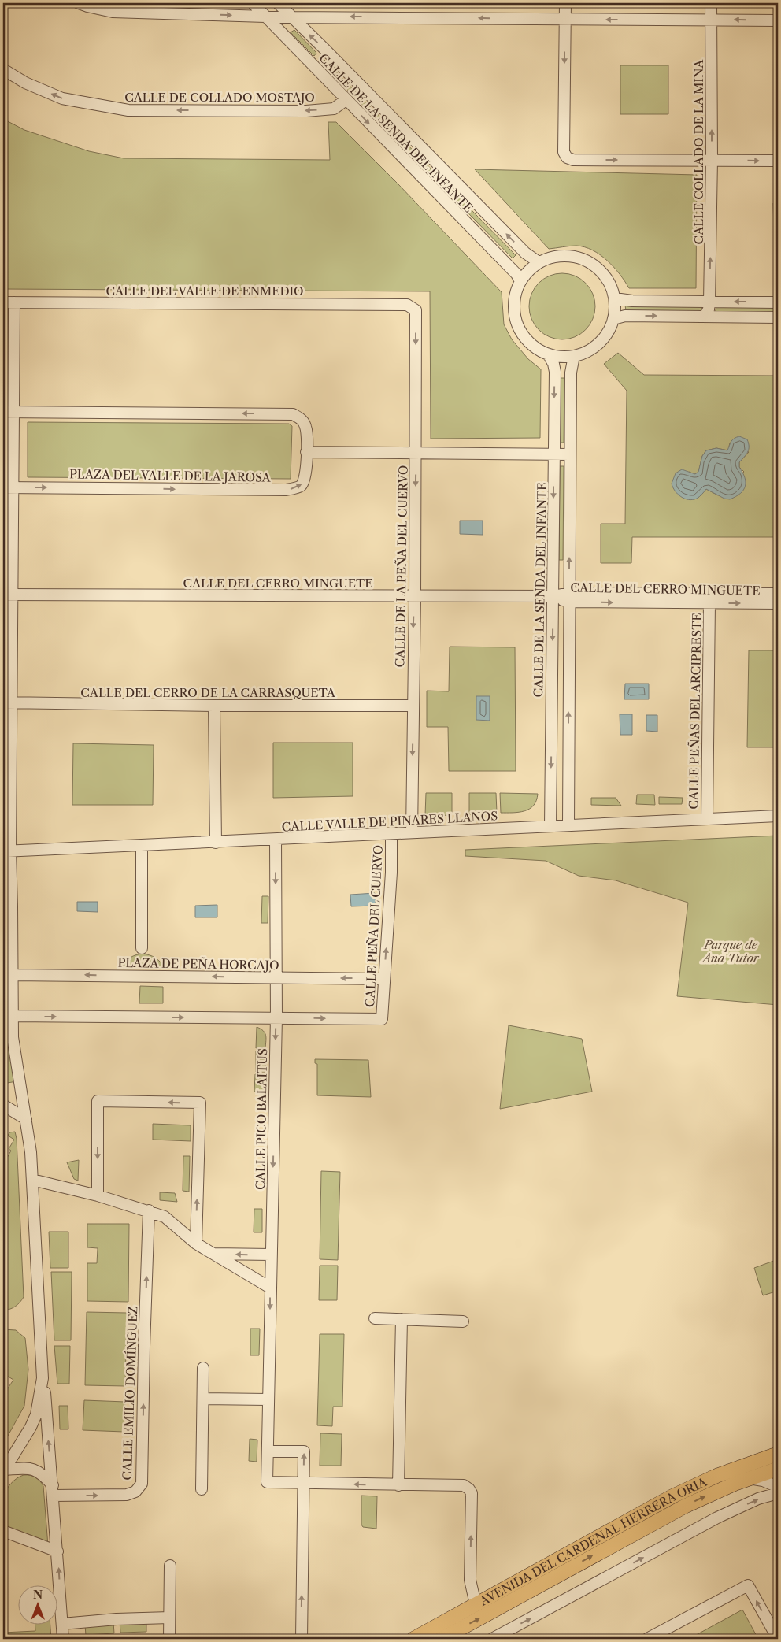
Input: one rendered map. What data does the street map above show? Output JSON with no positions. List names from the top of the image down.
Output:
{
  "streets": {
    "main road": ["AVENIDA DEL CARDENAL HERRERA ORIA"],
    "street": [
      "CALLE DE COLLADO MOSTAJO",
      "CALLE DE LA SENDA DEL INFANTE",
      "CALLE COLLADO DE LA MINA",
      "CALLE DEL VALLE DE ENMEDIO",
      "PLAZA DEL VALLE DE LA JAROSA",
      "CALLE DE LA PEÑA DEL CUERVO",
      "CALLE DEL CERRO MINGUETE",
      "CALLE DEL CERRO DE LA CARRASQUETA",
      "CALLE PEÑAS DEL ARCIPRESTE",
      "CALLE VALLE DE PINARES LLANOS",
      "CALLE PEÑA DEL CUERVO",
      "PLAZA DE PEÑA HORCAJO",
      "CALLE PICO BALAITUS",
      "CALLE EMILIO DOMÍNGUEZ"
    ]
  },
  "crossings": [
    ["CALLE DE COLLADO MOSTAJO", "CALLE DE LA SENDA DEL INFANTE"],
    ["CALLE DE LA SENDA DEL INFANTE", "CALLE DEL CERRO MINGUETE"],
    ["CALLE DE LA SENDA DEL INFANTE", "CALLE VALLE DE PINARES LLANOS"],
    ["CALLE DEL VALLE DE ENMEDIO", "CALLE DE LA PEÑA DEL CUERVO"],
    ["CALLE DE LA PEÑA DEL CUERVO", "CALLE DEL CERRO MINGUETE"],
    ["CALLE DE LA PEÑA DEL CUERVO", "CALLE DEL CERRO DE LA CARRASQUETA"],
    ["CALLE DE LA PEÑA DEL CUERVO", "CALLE VALLE DE PINARES LLANOS"],
    ["CALLE DEL CERRO MINGUETE", "CALLE PEÑAS DEL ARCIPRESTE"],
    ["CALLE PEÑAS DEL ARCIPRESTE", "CALLE VALLE DE PINARES LLANOS"],
    ["CALLE VALLE DE PINARES LLANOS", "CALLE PEÑA DEL CUERVO"],
    ["CALLE VALLE DE PINARES LLANOS", "CALLE PICO BALAITUS"],
    ["CALLE PEÑA DEL CUERVO", "PLAZA DE PEÑA HORCAJO"],
    ["CALLE PEÑA DEL CUERVO", "CALLE PICO BALAITUS"],
    ["PLAZA DE PEÑA HORCAJO", "CALLE PICO BALAITUS"],
    ["CALLE PICO BALAITUS", "AVENIDA DEL CARDENAL HERRERA ORIA"]
  ],
  "one_way": ["CALLE COLLADO DE LA MINA", "CALLE DE LA PEÑA DEL CUERVO"],
  "parks": ["Parque de Ana Tutor"],
  "north": "top"
}
